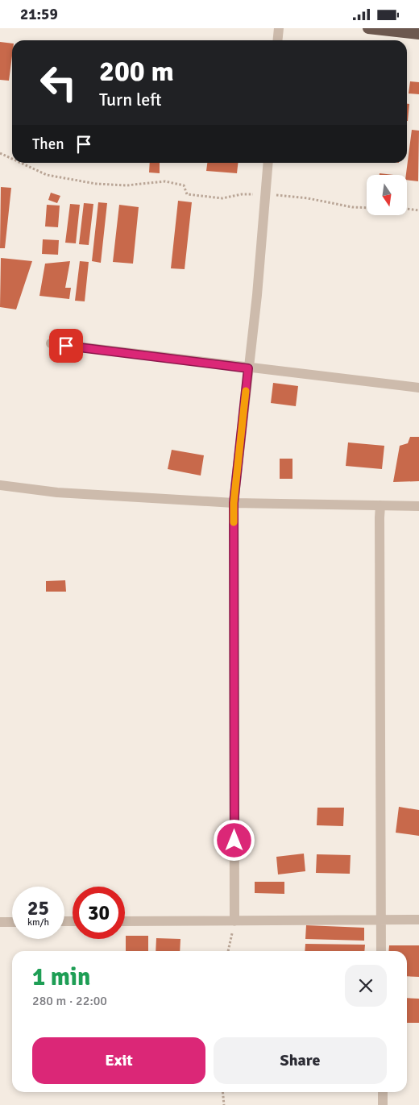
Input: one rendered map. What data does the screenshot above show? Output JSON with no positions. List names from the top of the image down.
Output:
{
  "north": "bottom",
  "page": {
    "status": "21:59",
    "turn": ["200 m", "Turn left"],
    "then": "Then",
    "speed": "25 km/h",
    "limit": "30",
    "heading": ["1 min", "280 m · 22:00"],
    "buttons": ["Exit", "Share"]
  }
}
